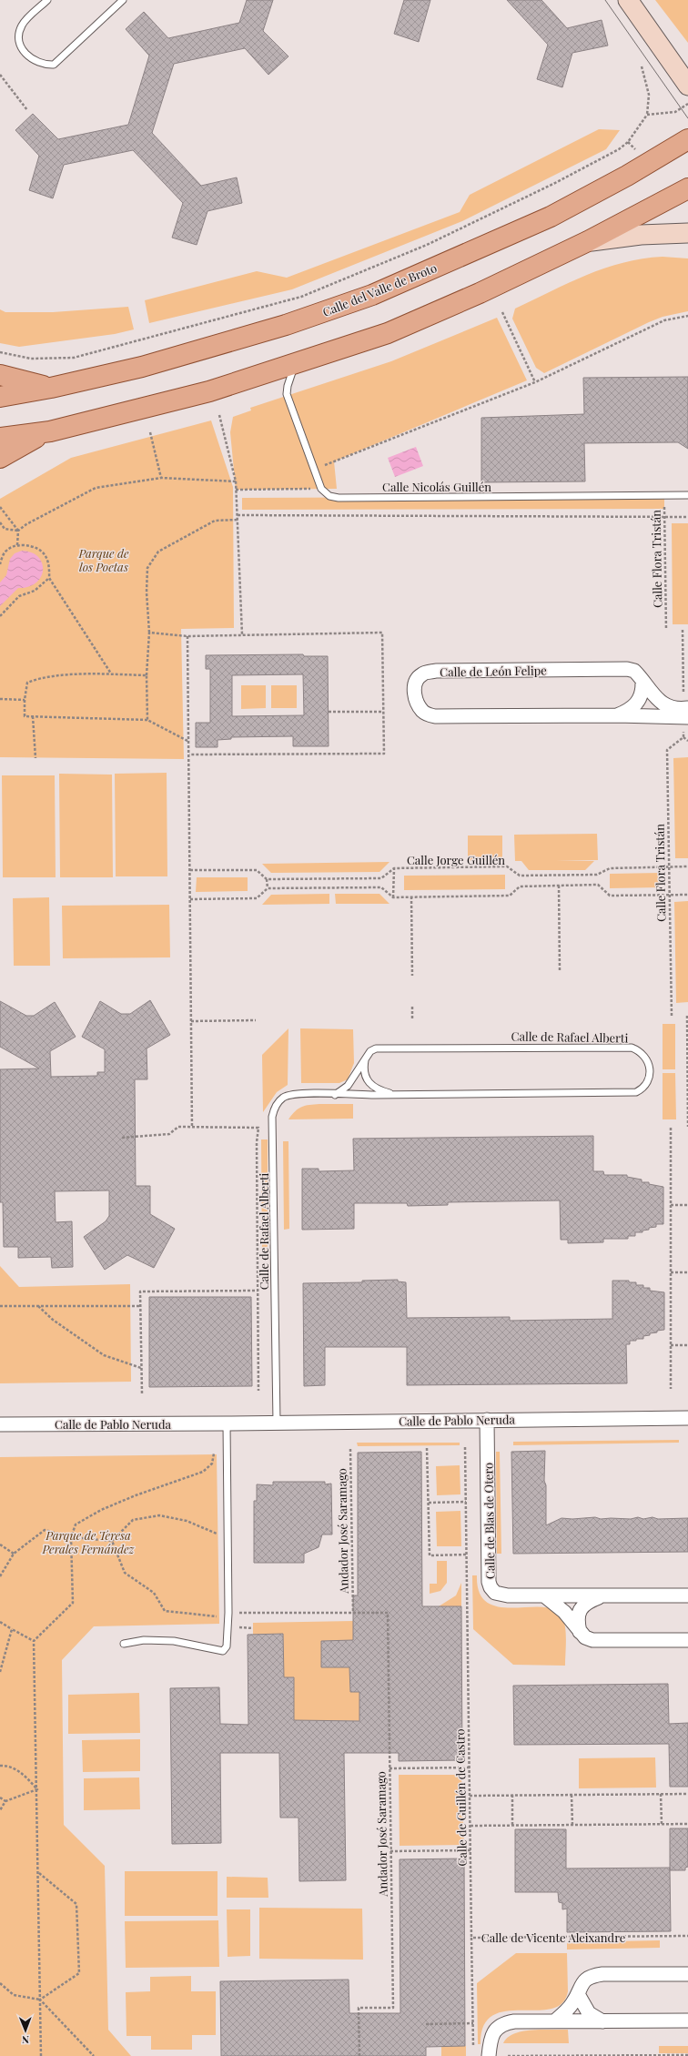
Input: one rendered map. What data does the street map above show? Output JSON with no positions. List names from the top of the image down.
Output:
{
  "streets": {
    "main road": ["Calle del Valle de Broto"],
    "street": ["Calle de León Felipe", "Calle de Pablo Neruda", "Calle de Blas de Otero"],
    "lane": ["Calle Nicolás Guillén", "Calle de Rafael Alberti"],
    "path": [
      "Calle Flora Tristán",
      "Calle Jorge Guillén",
      "Andador José Saramago",
      "Calle de Guillén de Castro",
      "Calle de Vicente Aleixandre"
    ]
  },
  "crossings": [
    ["Calle Nicolás Guillén", "Calle Flora Tristán"],
    ["Calle Flora Tristán", "Calle Jorge Guillén"],
    ["Calle de Rafael Alberti", "Calle de Pablo Neruda"],
    ["Calle de Pablo Neruda", "Calle de Blas de Otero"],
    ["Calle de Blas de Otero", "Calle de Guillén de Castro"],
    ["Calle de Guillén de Castro", "Calle de Vicente Aleixandre"]
  ],
  "parks": ["Parque de los Poetas", "Parque de Teresa Perales Fernández"],
  "north": "bottom"
}
